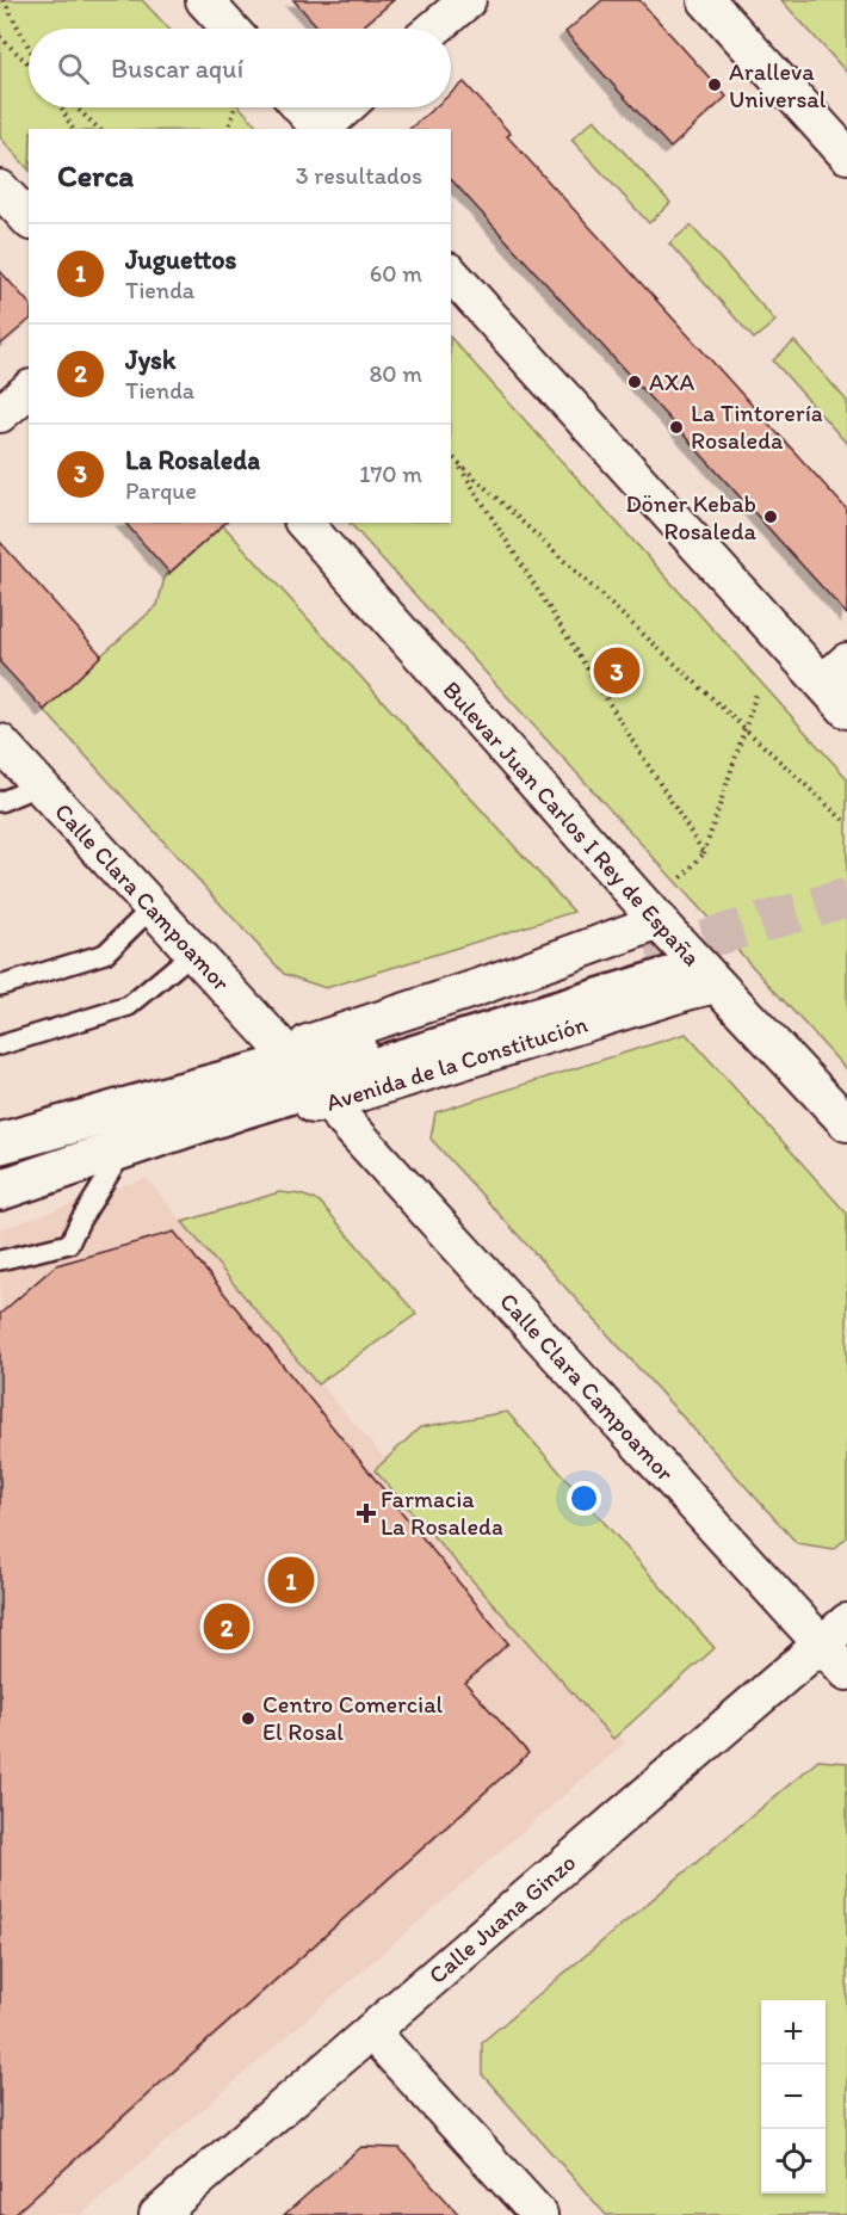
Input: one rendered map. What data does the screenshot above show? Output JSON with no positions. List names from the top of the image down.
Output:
{
  "streets": {
    "street": [
      "Bulevar Juan Carlos I Rey de España",
      "Calle Clara Campoamor",
      "Avenida de la Constitución",
      "Calle Juana Ginzo"
    ]
  },
  "crossings": [
    ["Bulevar Juan Carlos I Rey de España", "Avenida de la Constitución"],
    ["Calle Clara Campoamor", "Avenida de la Constitución"],
    ["Calle Clara Campoamor", "Calle Juana Ginzo"]
  ],
  "places": {
    "other": [
      "Aralleva Universal",
      "AXA",
      "La Tintorería Rosaleda",
      "Döner Kebab Rosaleda",
      "Centro Comercial El Rosal"
    ],
    "health": ["Farmacia La Rosaleda"]
  },
  "page": {
    "search": "Buscar aquí",
    "heading": ["Cerca", "3 resultados"],
    "list": [
      {
        "mark": "1",
        "name": "Juguettos",
        "note": "Tienda",
        "value": "60 m"
      },
      {
        "mark": "2",
        "name": "Jysk",
        "note": "Tienda",
        "value": "80 m"
      },
      {
        "mark": "3",
        "name": "La Rosaleda",
        "note": "Parque",
        "value": "170 m"
      }
    ],
    "pins": ["3", "1", "2"],
    "map_buttons": ["+", "−"]
  }
}
